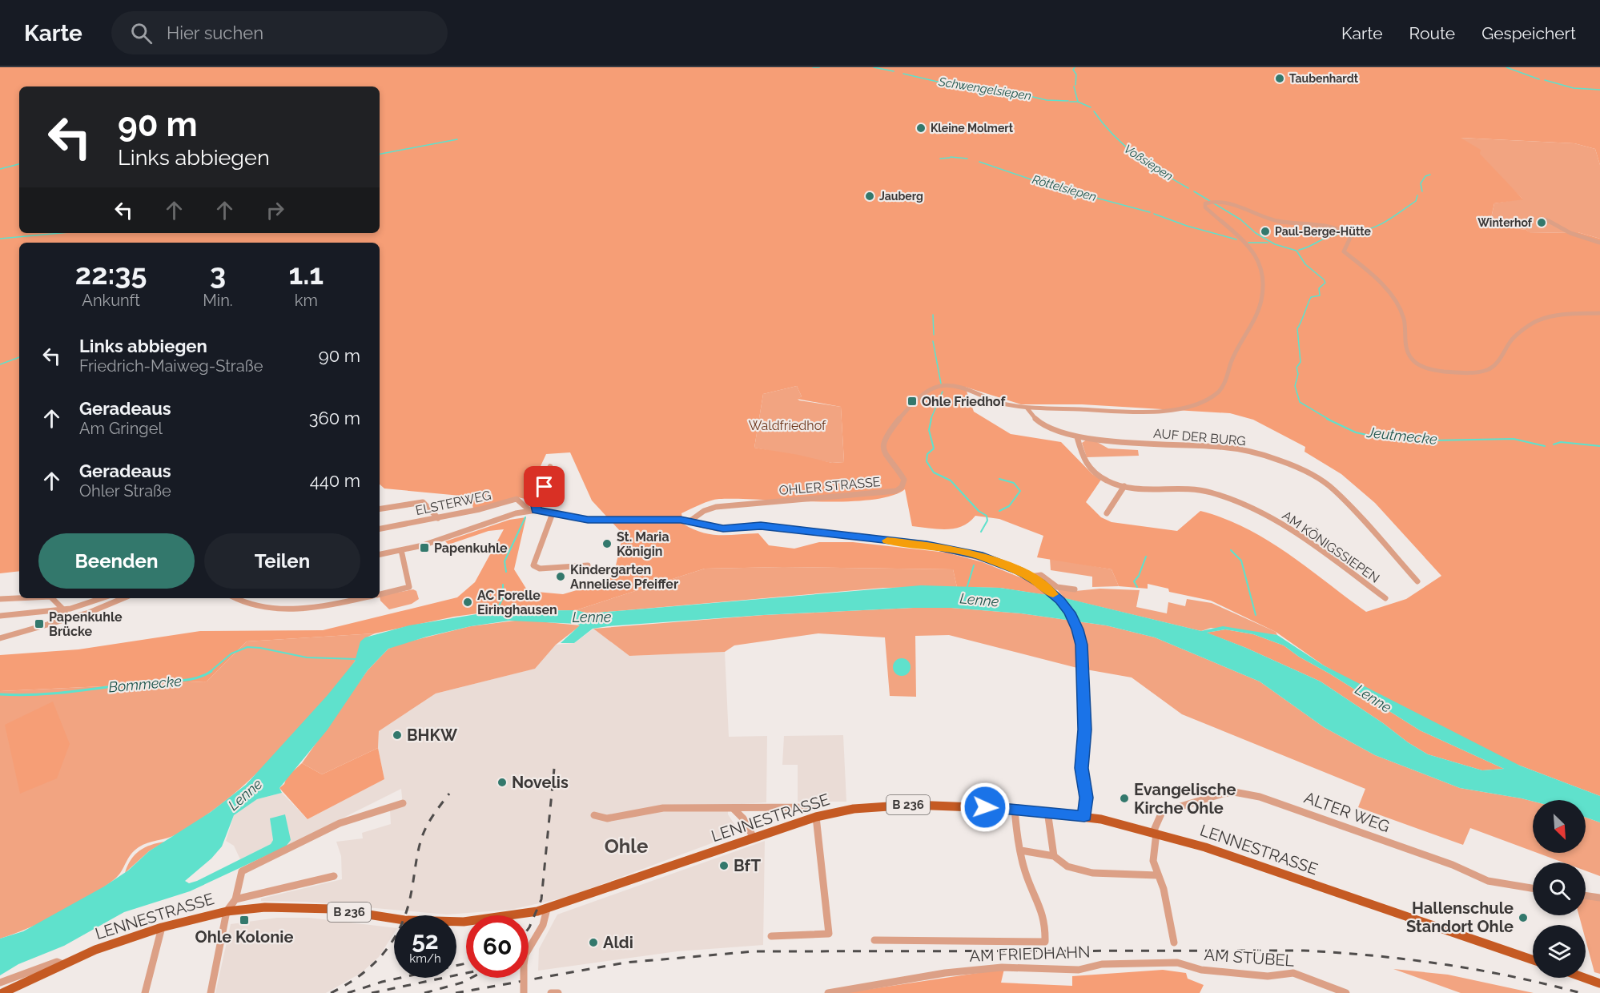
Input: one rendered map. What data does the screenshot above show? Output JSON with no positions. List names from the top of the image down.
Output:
{
  "streets": {
    "main road": ["B 236", "LENNESTRASSE"],
    "street": [
      "AUF DER BURG",
      "OHLER STRASSE",
      "ELSTERWEG",
      "AM KÖNIGSSIEPEN",
      "ALTER WEG",
      "AM FRIEDHAHN",
      "AM STÜBEL"
    ]
  },
  "crossings": [
    ["AUF DER BURG", "OHLER STRASSE"],
    ["AUF DER BURG", "AM KÖNIGSSIEPEN"],
    ["ALTER WEG", "LENNESTRASSE"],
    ["AM FRIEDHAHN", "AM STÜBEL"]
  ],
  "districts": ["Ohle"],
  "water": [
    "Schwengelsiepen",
    "Voßsiepen",
    "Röttelsiepen",
    "Jeutmecke",
    "Lenne",
    "Bommecke"
  ],
  "parks": ["Waldfriedhof"],
  "places": {
    "other": [
      "Taubenhardt",
      "Kleine Molmert",
      "Jauberg",
      "Winterhof",
      "Paul-Berge-Hütte",
      "St. Maria Königin",
      "Kindergarten Anneliese Pfeiffer",
      "AC Forelle Eiringhausen",
      "BHKW",
      "Novelis",
      "Evangelische Kirche Ohle",
      "BfT",
      "Hallenschule Standort Ohle",
      "Aldi"
    ],
    "transit": [
      "Ohle Friedhof",
      "Papenkuhle",
      "Papenkuhle Brücke",
      "Ohle Kolonie"
    ]
  },
  "north": "bottom right",
  "page": {
    "header": "Karte",
    "search": "Hier suchen",
    "nav": ["Karte", "Route", "Gespeichert"],
    "turn": ["90 m", "Links abbiegen"],
    "eta": [
      "22:35",
      "Ankunft",
      "3",
      "Min.",
      "1.1",
      "km"
    ],
    "list": [
      {
        "name": "Links abbiegen",
        "note": "Friedrich-Maiweg-Straße",
        "value": "90 m"
      },
      {
        "name": "Geradeaus",
        "note": "Am Gringel",
        "value": "360 m"
      },
      {
        "name": "Geradeaus",
        "note": "Ohler Straße",
        "value": "440 m"
      }
    ],
    "buttons": ["Beenden", "Teilen"],
    "speed": "52 km/h",
    "limit": "60"
  }
}
